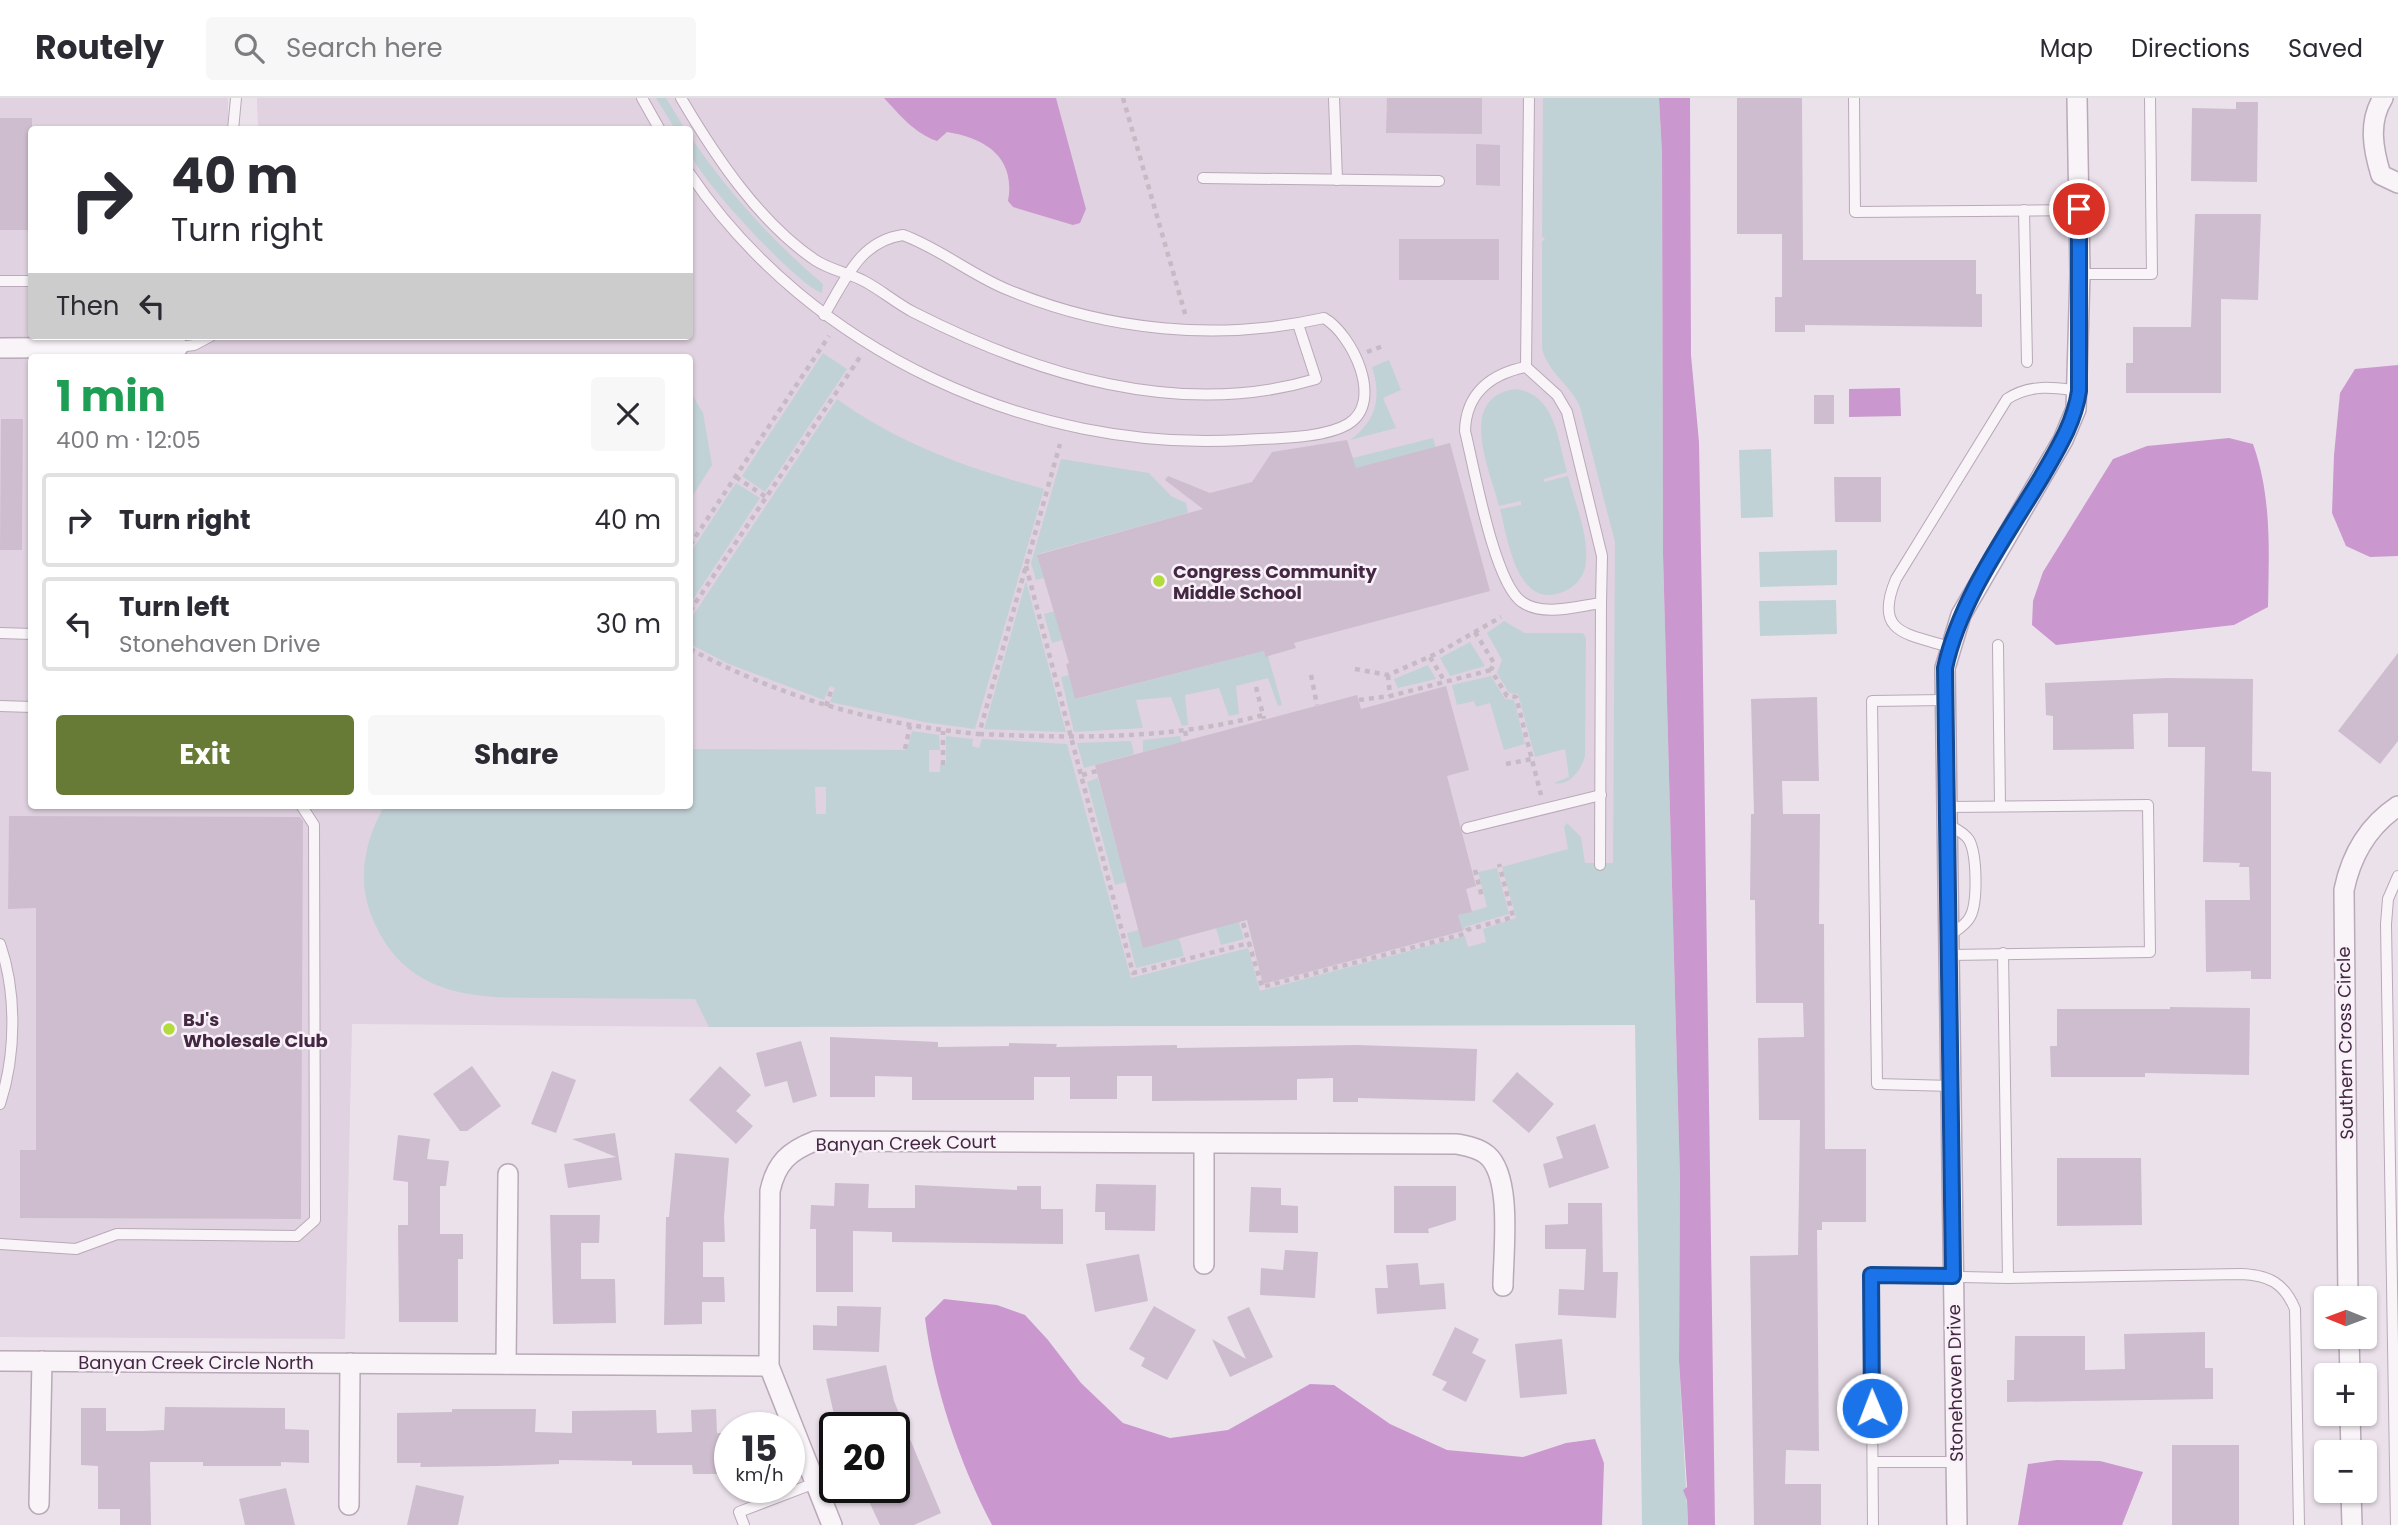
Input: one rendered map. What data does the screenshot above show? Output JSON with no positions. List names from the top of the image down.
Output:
{
  "streets": {
    "street": [
      "Southern Cross Circle",
      "Banyan Creek Court",
      "Banyan Creek Circle North",
      "Stonehaven Drive"
    ]
  },
  "crossings": [
    ["Banyan Creek Court", "Banyan Creek Circle North"]
  ],
  "places": ["Congress Community Middle School", "BJ's Wholesale Club"],
  "north": "left",
  "page": {
    "header": "Routely",
    "search": "Search here",
    "nav": ["Map", "Directions", "Saved"],
    "turn": ["40 m", "Turn right"],
    "then": "Then",
    "heading": ["1 min", "400 m · 12:05"],
    "list": [
      {
        "name": "Turn right",
        "value": "40 m"
      },
      {
        "name": "Turn left",
        "note": "Stonehaven Drive",
        "value": "30 m"
      }
    ],
    "buttons": ["Exit", "Share"],
    "map_buttons": ["+", "−"],
    "speed": "15 km/h",
    "limit": "20"
  }
}
